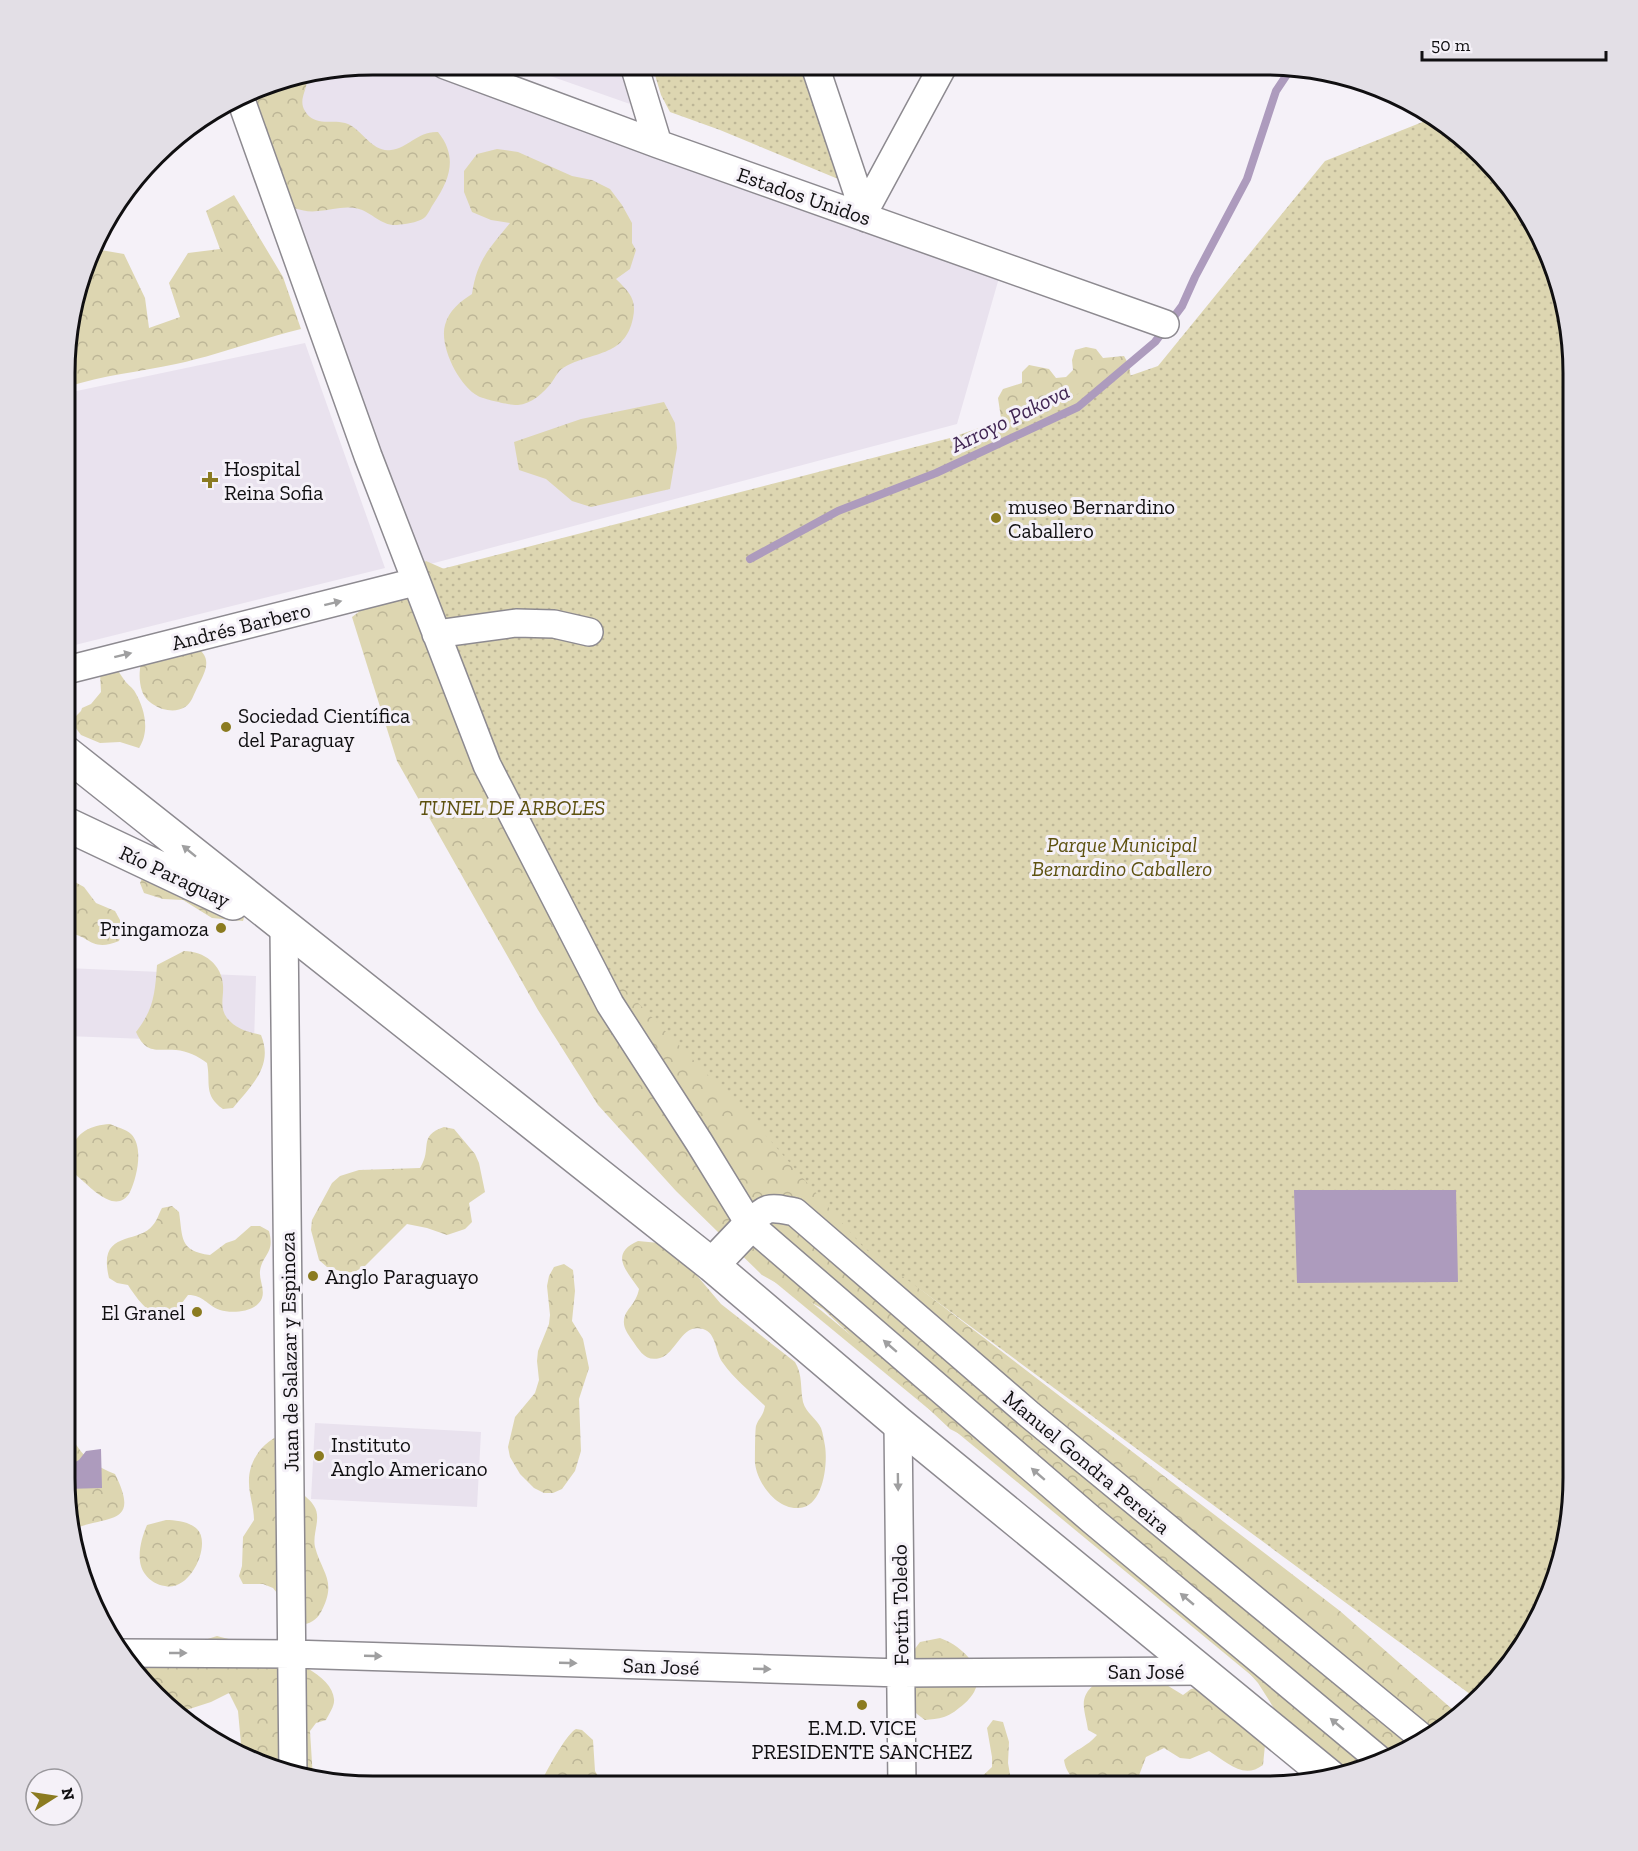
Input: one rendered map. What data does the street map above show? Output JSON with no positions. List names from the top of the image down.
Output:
{
  "streets": {
    "highway": ["Río Paraguay"],
    "street": [
      "Estados Unidos",
      "Andrés Barbero",
      "Juan de Salazar y Espinoza",
      "Manuel Gondra Pereira",
      "Fortín Toledo",
      "San José"
    ]
  },
  "crossings": [
    ["Río Paraguay", "Juan de Salazar y Espinoza"],
    ["Juan de Salazar y Espinoza", "San José"],
    ["Fortín Toledo", "San José"]
  ],
  "one_way": ["Andrés Barbero", "Fortín Toledo", "San José"],
  "water": ["Arroyo Pakova"],
  "parks": ["TUNEL DE ARBOLES", "Parque Municipal Bernardino Caballero"],
  "places": {
    "health": ["Hospital Reina Sofia"],
    "other": [
      "museo Bernardino Caballero",
      "Sociedad Científica del Paraguay",
      "Pringamoza",
      "Anglo Paraguayo",
      "El Granel",
      "Instituto Anglo Americano",
      "E.M.D. VICE PRESIDENTE SANCHEZ"
    ]
  },
  "scale_bar": "50 m",
  "north": "right"
}
